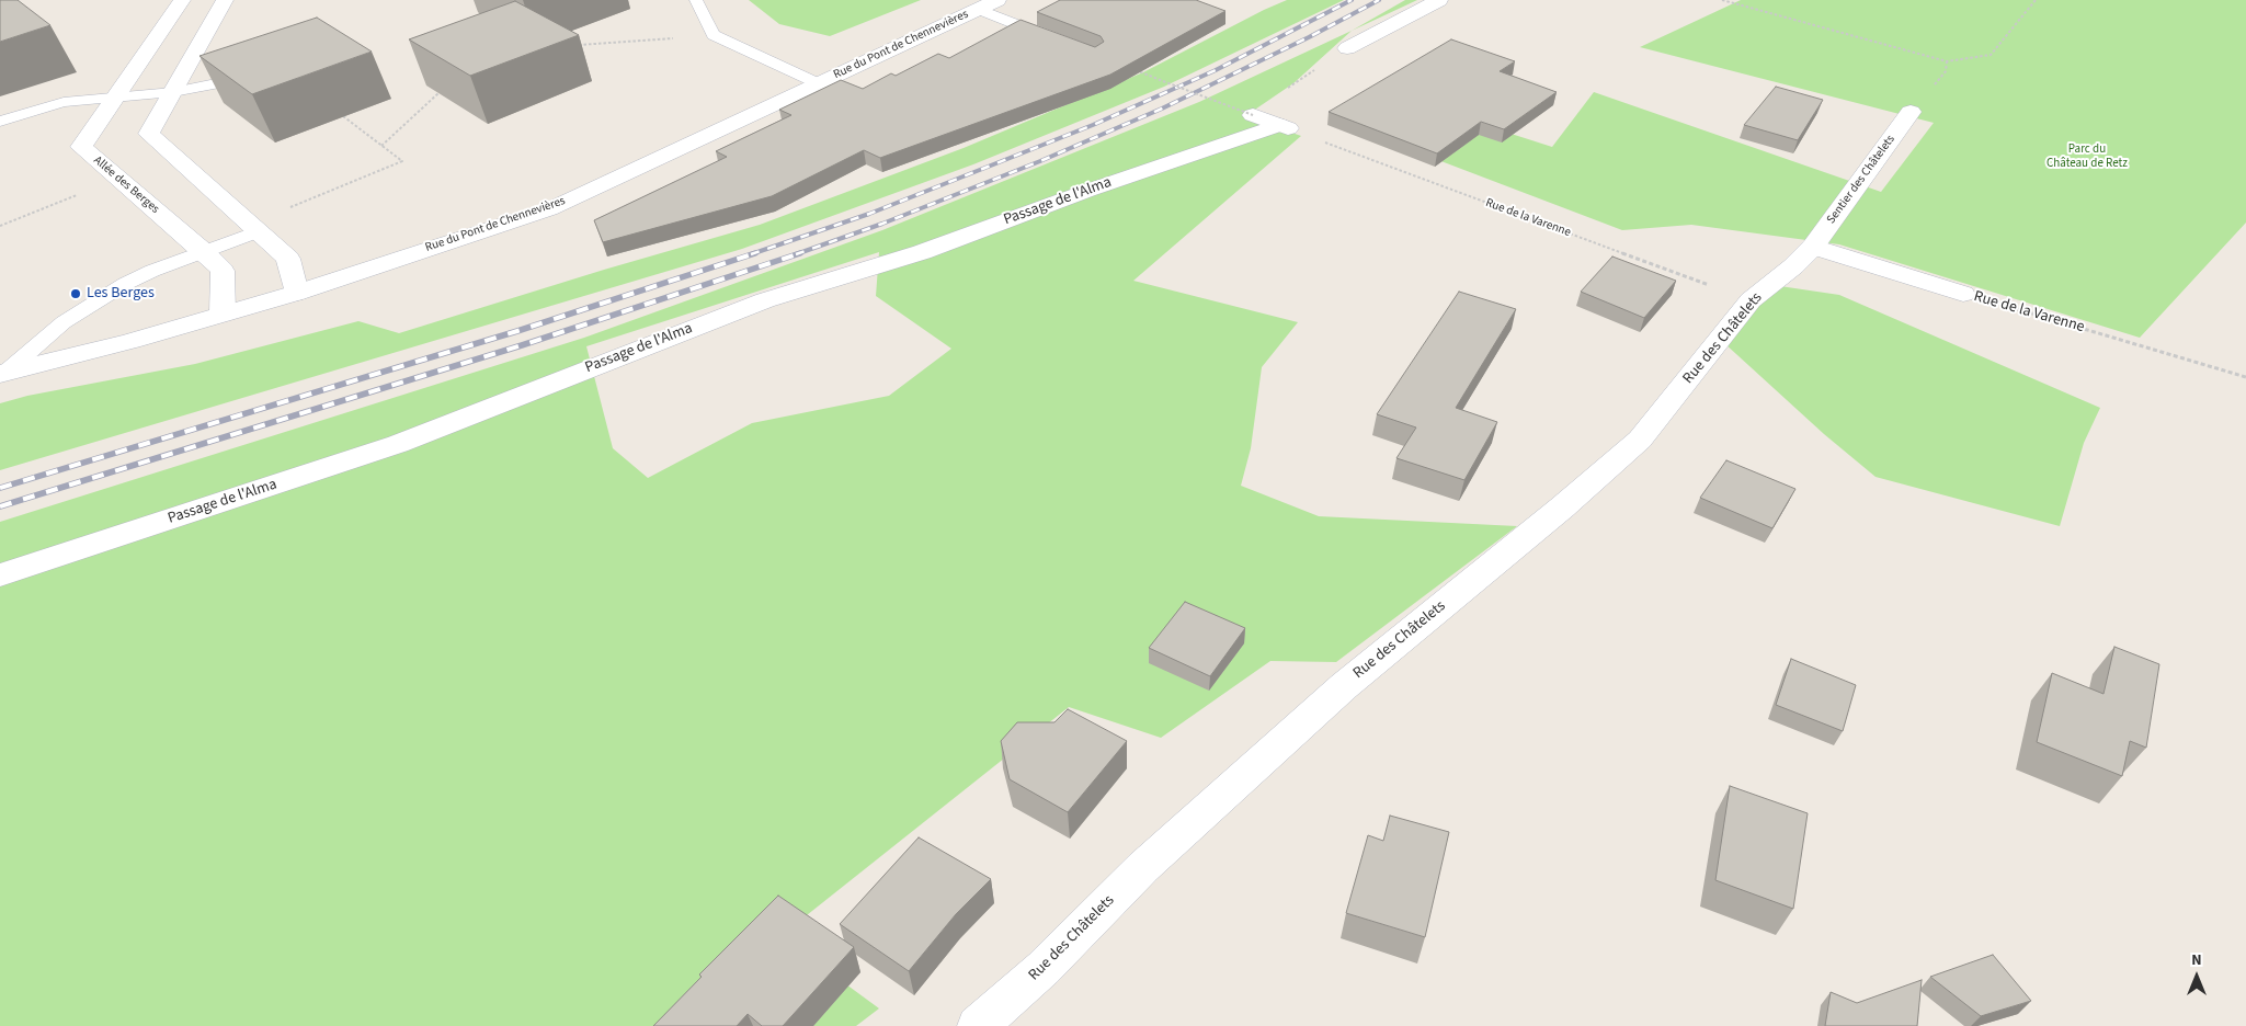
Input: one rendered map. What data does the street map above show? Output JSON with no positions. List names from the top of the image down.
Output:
{
  "streets": {
    "street": [
      "Rue du Pont de Chennevières",
      "Sentier des Châtelets",
      "Allée des Berges",
      "Passage de l'Alma",
      "Rue de la Varenne",
      "Rue des Châtelets"
    ]
  },
  "crossings": [
    ["Rue du Pont de Chennevières", "Allée des Berges"],
    ["Sentier des Châtelets", "Rue de la Varenne"],
    ["Sentier des Châtelets", "Rue des Châtelets"],
    ["Rue de la Varenne", "Rue des Châtelets"]
  ],
  "parks": ["Parc du Château de Retz"],
  "places": ["Les Berges"],
  "north": "top"
}
